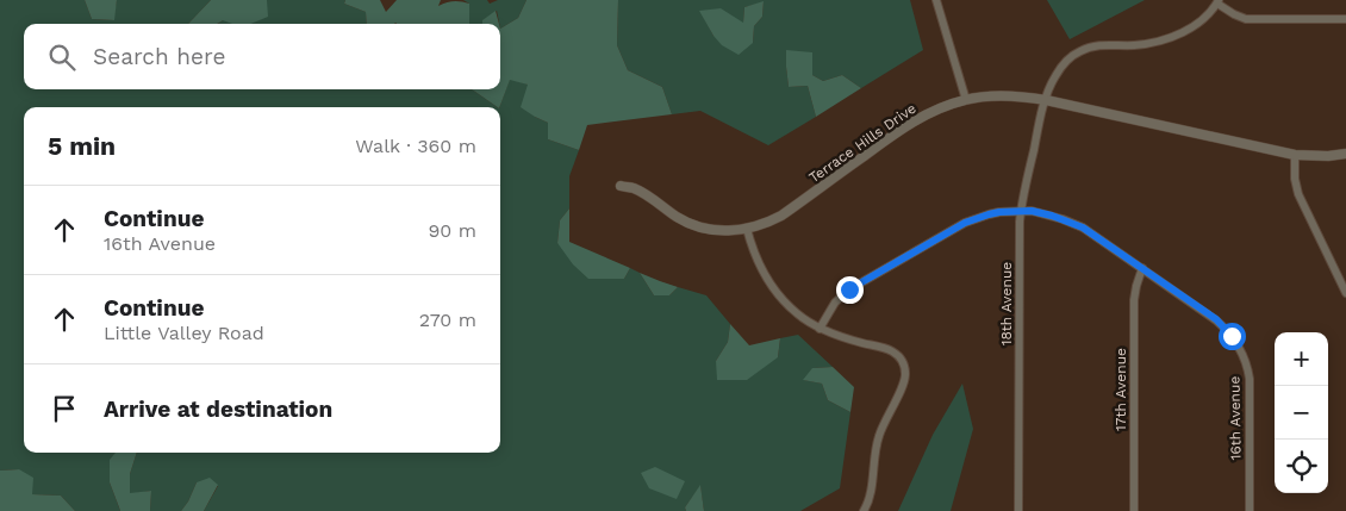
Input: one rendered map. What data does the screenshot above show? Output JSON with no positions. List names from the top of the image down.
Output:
{
  "streets": {
    "street": [
      "Terrace Hills Drive",
      "18th Avenue",
      "17th Avenue",
      "16th Avenue"
    ]
  },
  "crossings": [
    ["Terrace Hills Drive", "18th Avenue"],
    ["18th Avenue", "16th Avenue"],
    ["17th Avenue", "16th Avenue"]
  ],
  "page": {
    "search": "Search here",
    "heading": ["5 min", "Walk · 360 m"],
    "list": [
      ["Continue", "16th Avenue", "90 m"],
      ["Continue", "Little Valley Road", "270 m"],
      "Arrive at destination"
    ],
    "map_buttons": ["+", "−"]
  }
}
